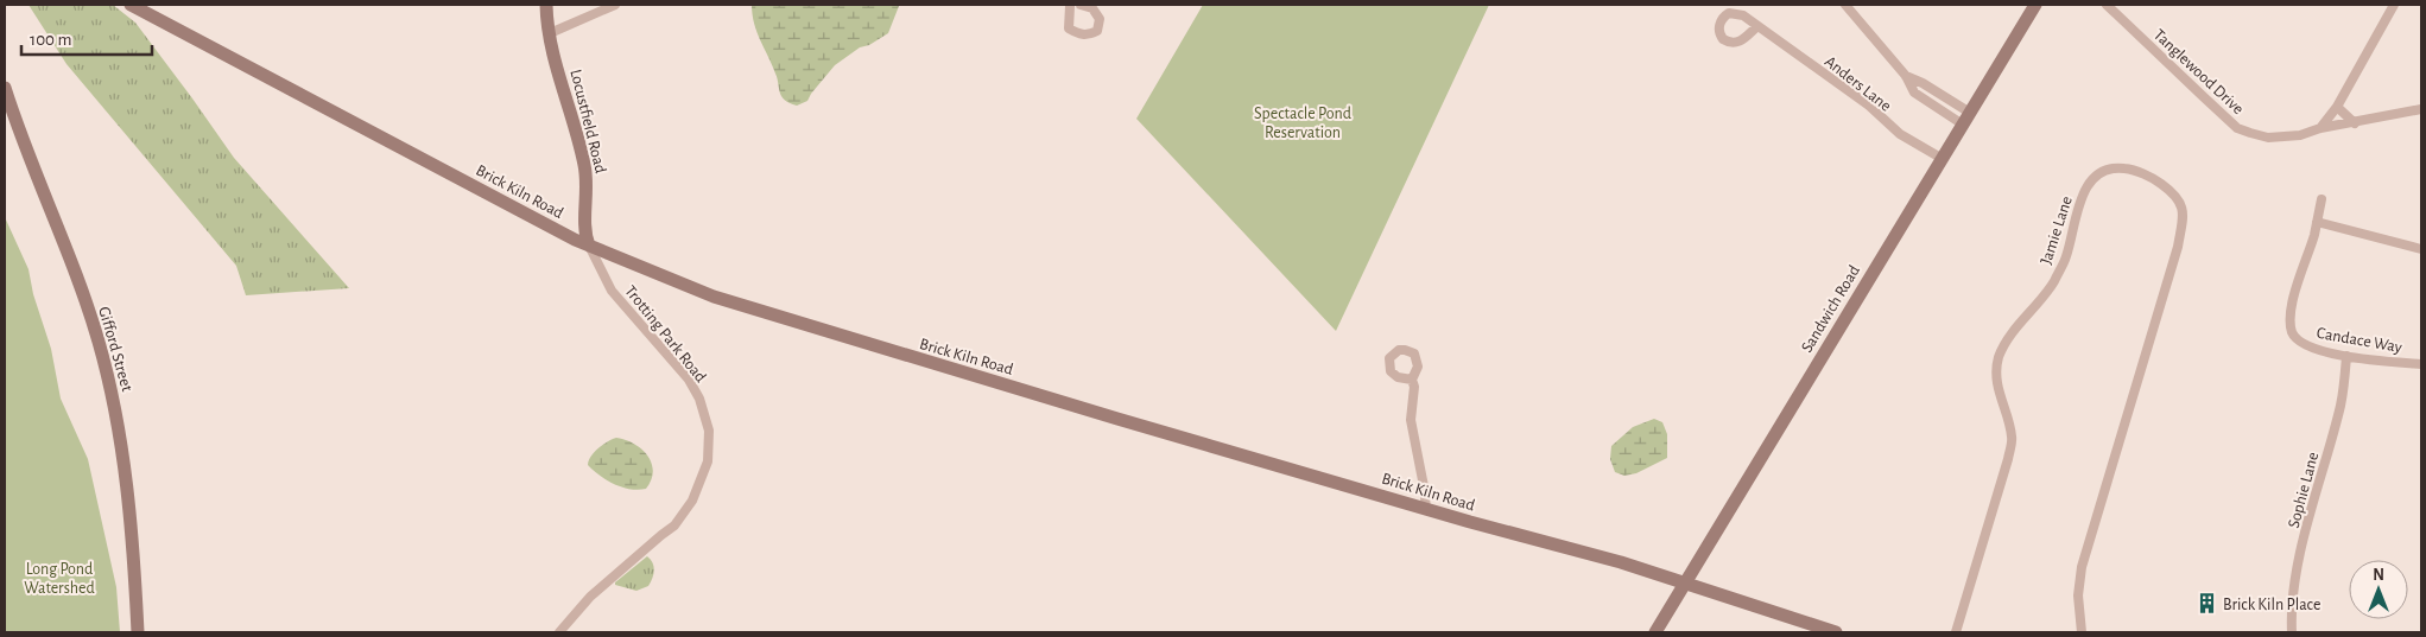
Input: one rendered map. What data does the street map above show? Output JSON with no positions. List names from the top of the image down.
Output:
{
  "streets": {
    "main road": [
      "Locustfield Road",
      "Brick Kiln Road",
      "Sandwich Road",
      "Gifford Street"
    ],
    "street": [
      "Tanglewood Drive",
      "Anders Lane",
      "Jamie Lane",
      "Trotting Park Road",
      "Candace Way",
      "Sophie Lane"
    ]
  },
  "crossings": [
    ["Anders Lane", "Sandwich Road"],
    ["Locustfield Road", "Brick Kiln Road"],
    ["Locustfield Road", "Trotting Park Road"],
    ["Brick Kiln Road", "Sandwich Road"],
    ["Brick Kiln Road", "Trotting Park Road"],
    ["Candace Way", "Sophie Lane"]
  ],
  "parks": ["Spectacle Pond Reservation", "Long Pond Watershed"],
  "places": {
    "building": ["Brick Kiln Place"]
  },
  "scale_bar": "100 m",
  "north": "top"
}
